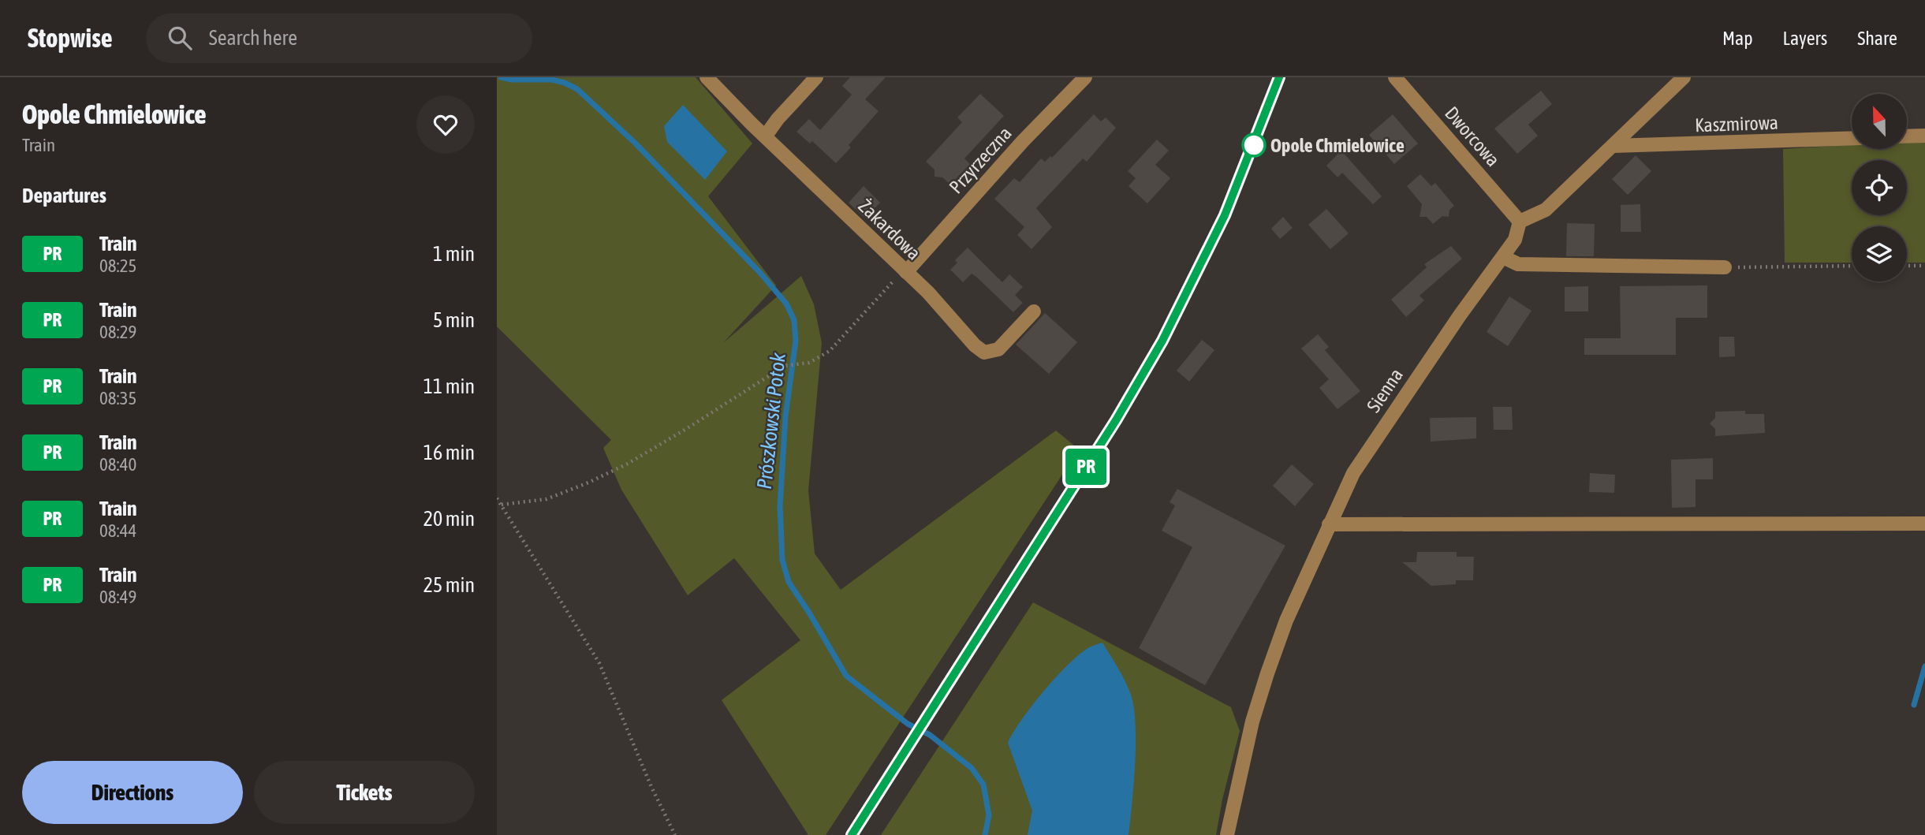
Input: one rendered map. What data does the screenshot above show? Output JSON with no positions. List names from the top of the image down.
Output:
{
  "streets": {
    "street": [
      "Kaszmirowa",
      "Dworcowa",
      "Przyrzeczna",
      "Żakardowa",
      "Sienna"
    ]
  },
  "crossings": [
    ["Dworcowa", "Sienna"],
    ["Przyrzeczna", "Żakardowa"]
  ],
  "water": ["Prószkowski Potok"],
  "places": ["Opole Chmielowice"],
  "north": "top",
  "page": {
    "header": "Stopwise",
    "search": "Search here",
    "nav": ["Map", "Layers", "Share"],
    "heading": [
      ["Opole Chmielowice", "Train"],
      "Departures"
    ],
    "on_map": "PR",
    "list": [
      {
        "mark": "PR",
        "name": "Train",
        "note": "08:25",
        "value": "1 min"
      },
      {
        "mark": "PR",
        "name": "Train",
        "note": "08:29",
        "value": "5 min"
      },
      {
        "mark": "PR",
        "name": "Train",
        "note": "08:35",
        "value": "11 min"
      },
      {
        "mark": "PR",
        "name": "Train",
        "note": "08:40",
        "value": "16 min"
      },
      {
        "mark": "PR",
        "name": "Train",
        "note": "08:44",
        "value": "20 min"
      },
      {
        "mark": "PR",
        "name": "Train",
        "note": "08:49",
        "value": "25 min"
      }
    ],
    "buttons": ["Directions", "Tickets"]
  }
}
